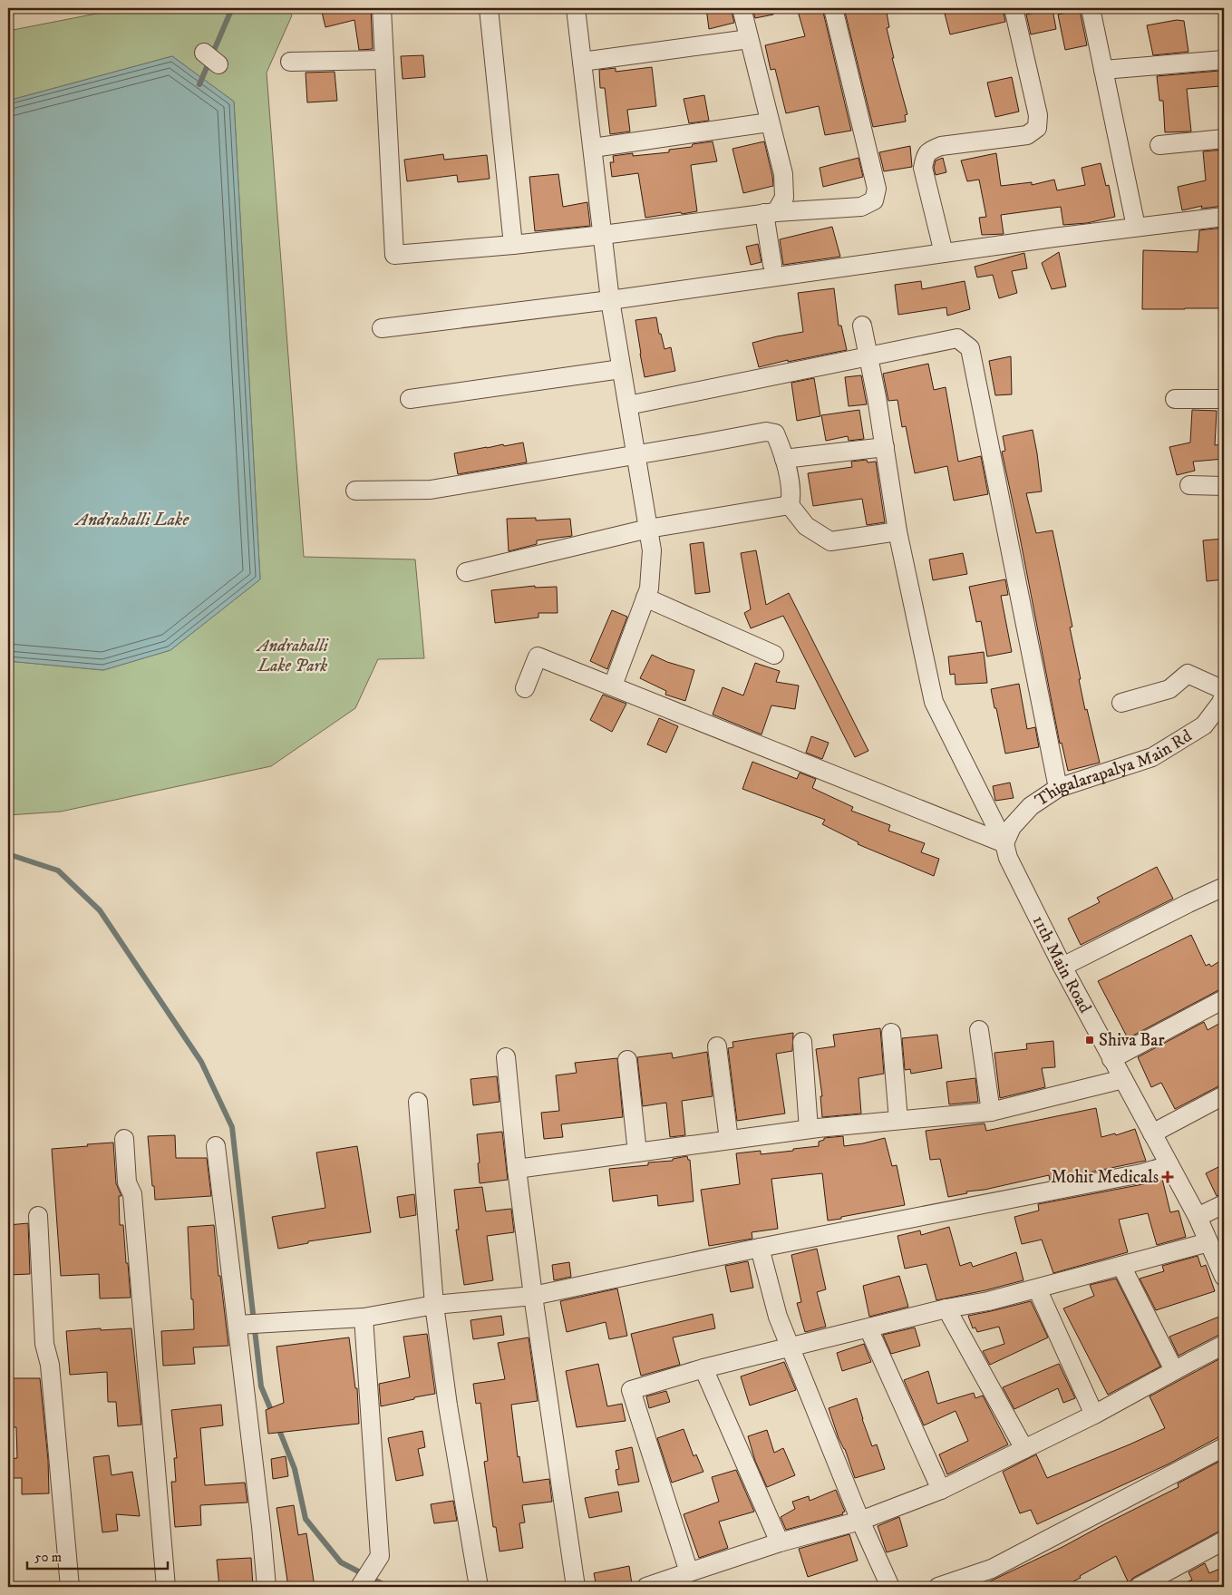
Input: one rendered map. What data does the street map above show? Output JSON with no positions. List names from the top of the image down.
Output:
{
  "streets": {
    "street": ["Thigalarapalya Main Rd", "11th Main Road"]
  },
  "crossings": [
    ["Thigalarapalya Main Rd", "11th Main Road"]
  ],
  "water": ["Andrahalli Lake"],
  "parks": ["Andrahalli Lake Park"],
  "places": {
    "transit": ["Shiva Bar"],
    "health": ["Mohit Medicals"]
  },
  "scale_bar": "50 m"
}
